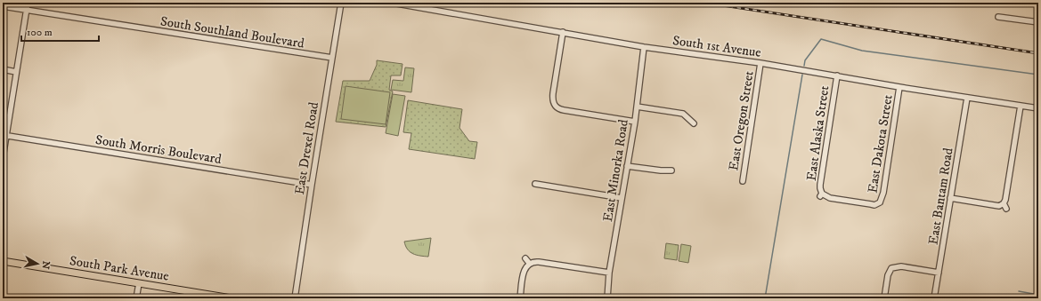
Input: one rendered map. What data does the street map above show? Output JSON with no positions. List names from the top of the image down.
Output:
{
  "streets": {
    "main road": ["South Park Avenue"],
    "street": [
      "South Southland Boulevard",
      "South 1st Avenue",
      "East Oregon Street",
      "East Alaska Street",
      "East Dakota Street",
      "East Drexel Road",
      "South Morris Boulevard",
      "East Minorka Road",
      "East Bantam Road"
    ]
  },
  "crossings": [
    ["South Southland Boulevard", "East Drexel Road"],
    ["South 1st Avenue", "East Oregon Street"],
    ["South 1st Avenue", "East Alaska Street"],
    ["South 1st Avenue", "East Dakota Street"],
    ["South 1st Avenue", "East Minorka Road"],
    ["South 1st Avenue", "East Bantam Road"],
    ["East Alaska Street", "East Dakota Street"],
    ["East Drexel Road", "South Morris Boulevard"]
  ],
  "scale_bar": "100 m",
  "north": "right"
}
